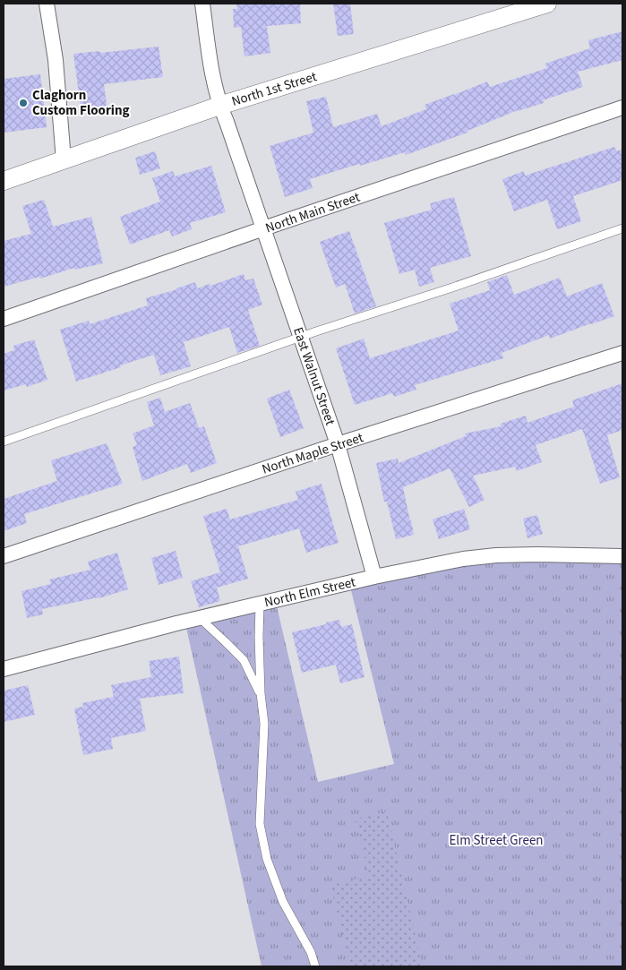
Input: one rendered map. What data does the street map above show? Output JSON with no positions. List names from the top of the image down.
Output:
{
  "streets": {
    "street": [
      "North 1st Street",
      "North Main Street",
      "East Walnut Street",
      "North Maple Street",
      "North Elm Street"
    ]
  },
  "crossings": [
    ["North 1st Street", "East Walnut Street"],
    ["North Main Street", "East Walnut Street"],
    ["East Walnut Street", "North Maple Street"],
    ["East Walnut Street", "North Elm Street"]
  ],
  "parks": ["Elm Street Green"],
  "places": ["Claghorn Custom Flooring"]
}
